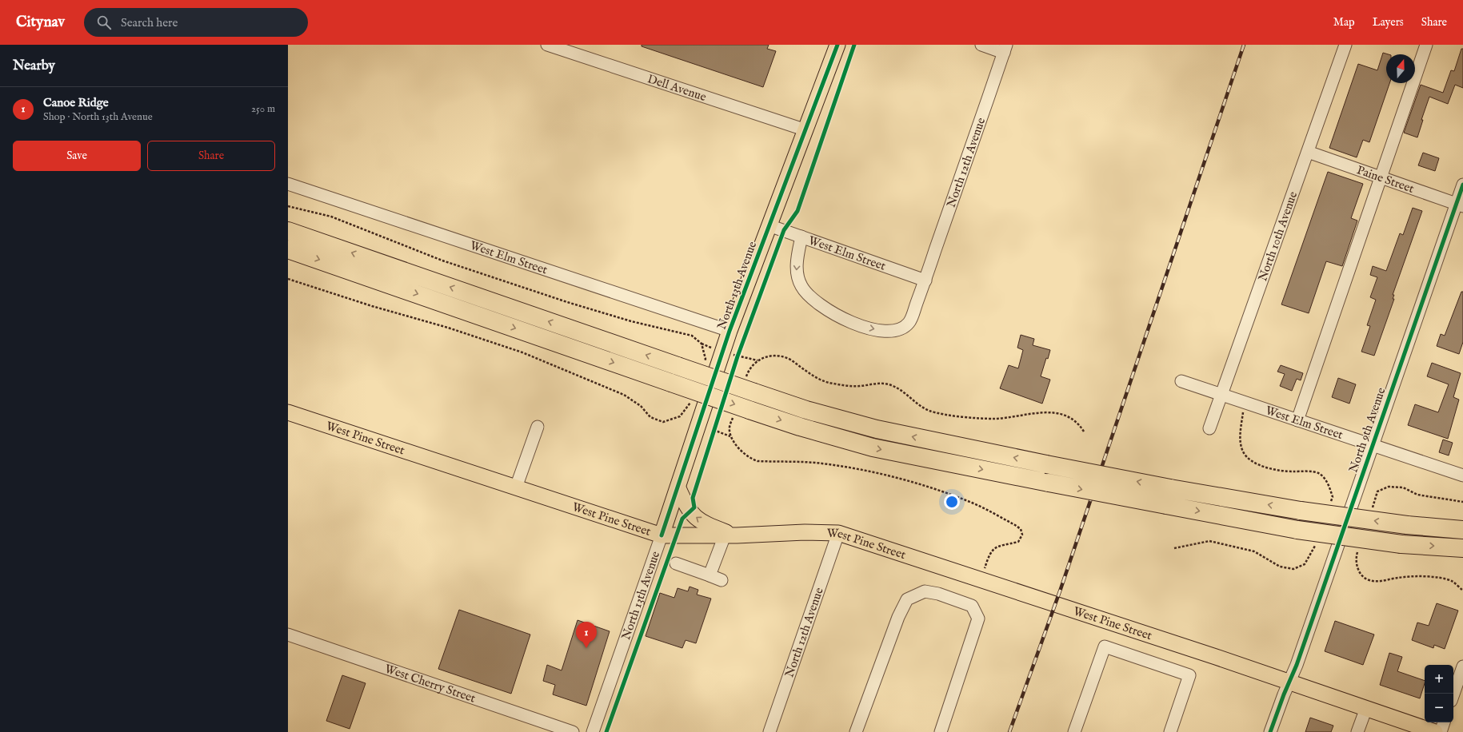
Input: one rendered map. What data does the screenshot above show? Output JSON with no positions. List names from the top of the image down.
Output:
{
  "streets": {
    "main road": ["North 13th Avenue", "West Pine Street"],
    "street": [
      "Dell Avenue",
      "North 12th Avenue",
      "Paine Street",
      "North 10th Avenue",
      "West Elm Street",
      "North 9th Avenue",
      "West Cherry Street"
    ]
  },
  "crossings": [
    ["Dell Avenue", "North 13th Avenue"],
    ["North 12th Avenue", "West Elm Street"],
    ["North 12th Avenue", "West Pine Street"],
    ["Paine Street", "North 10th Avenue"],
    ["Paine Street", "North 9th Avenue"],
    ["North 10th Avenue", "West Elm Street"],
    ["West Elm Street", "North 13th Avenue"],
    ["West Elm Street", "North 9th Avenue"],
    ["North 13th Avenue", "West Pine Street"],
    ["North 9th Avenue", "West Pine Street"]
  ],
  "north": "top",
  "page": {
    "header": "Citynav",
    "search": "Search here",
    "nav": ["Map", "Layers", "Share"],
    "heading": "Nearby",
    "list": [
      {
        "mark": "1",
        "name": "Canoe Ridge",
        "note": "Shop · North 13th Avenue",
        "value": "250 m"
      }
    ],
    "buttons": ["Save", "Share"],
    "pins": "1",
    "map_buttons": ["+", "−"]
  }
}
